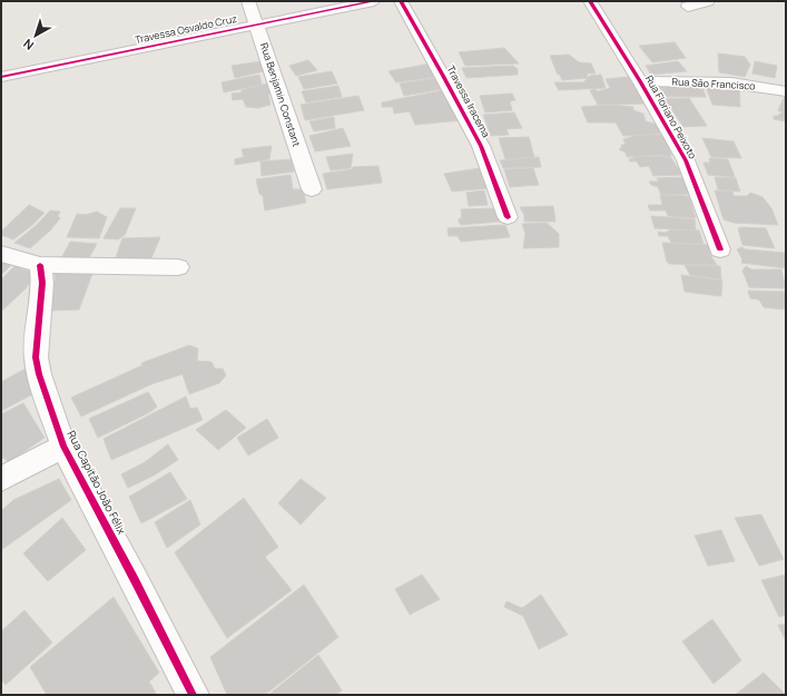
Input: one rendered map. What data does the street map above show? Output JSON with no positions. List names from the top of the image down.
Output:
{
  "streets": {
    "street": [
      "Travessa Osvaldo Cruz",
      "Rua São Francisco",
      "Rua Benjamin Constant",
      "Travessa Iracema",
      "Rua Floriano Peixoto",
      "Rua Capitão João Félix"
    ]
  },
  "crossings": [
    ["Travessa Osvaldo Cruz", "Rua Benjamin Constant"],
    ["Rua São Francisco", "Rua Floriano Peixoto"]
  ],
  "north": "bottom left"
}
